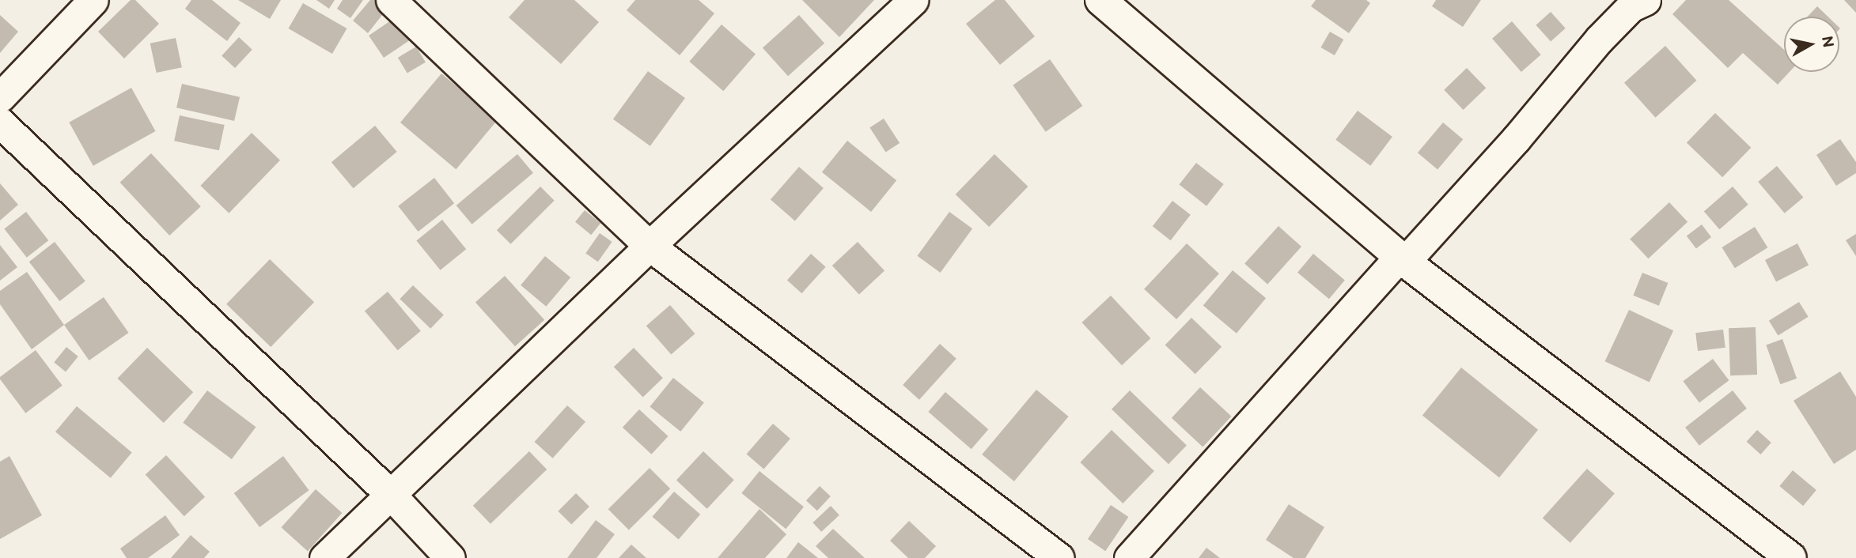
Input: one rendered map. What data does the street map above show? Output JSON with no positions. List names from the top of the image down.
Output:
{
  "north": "right"
}
